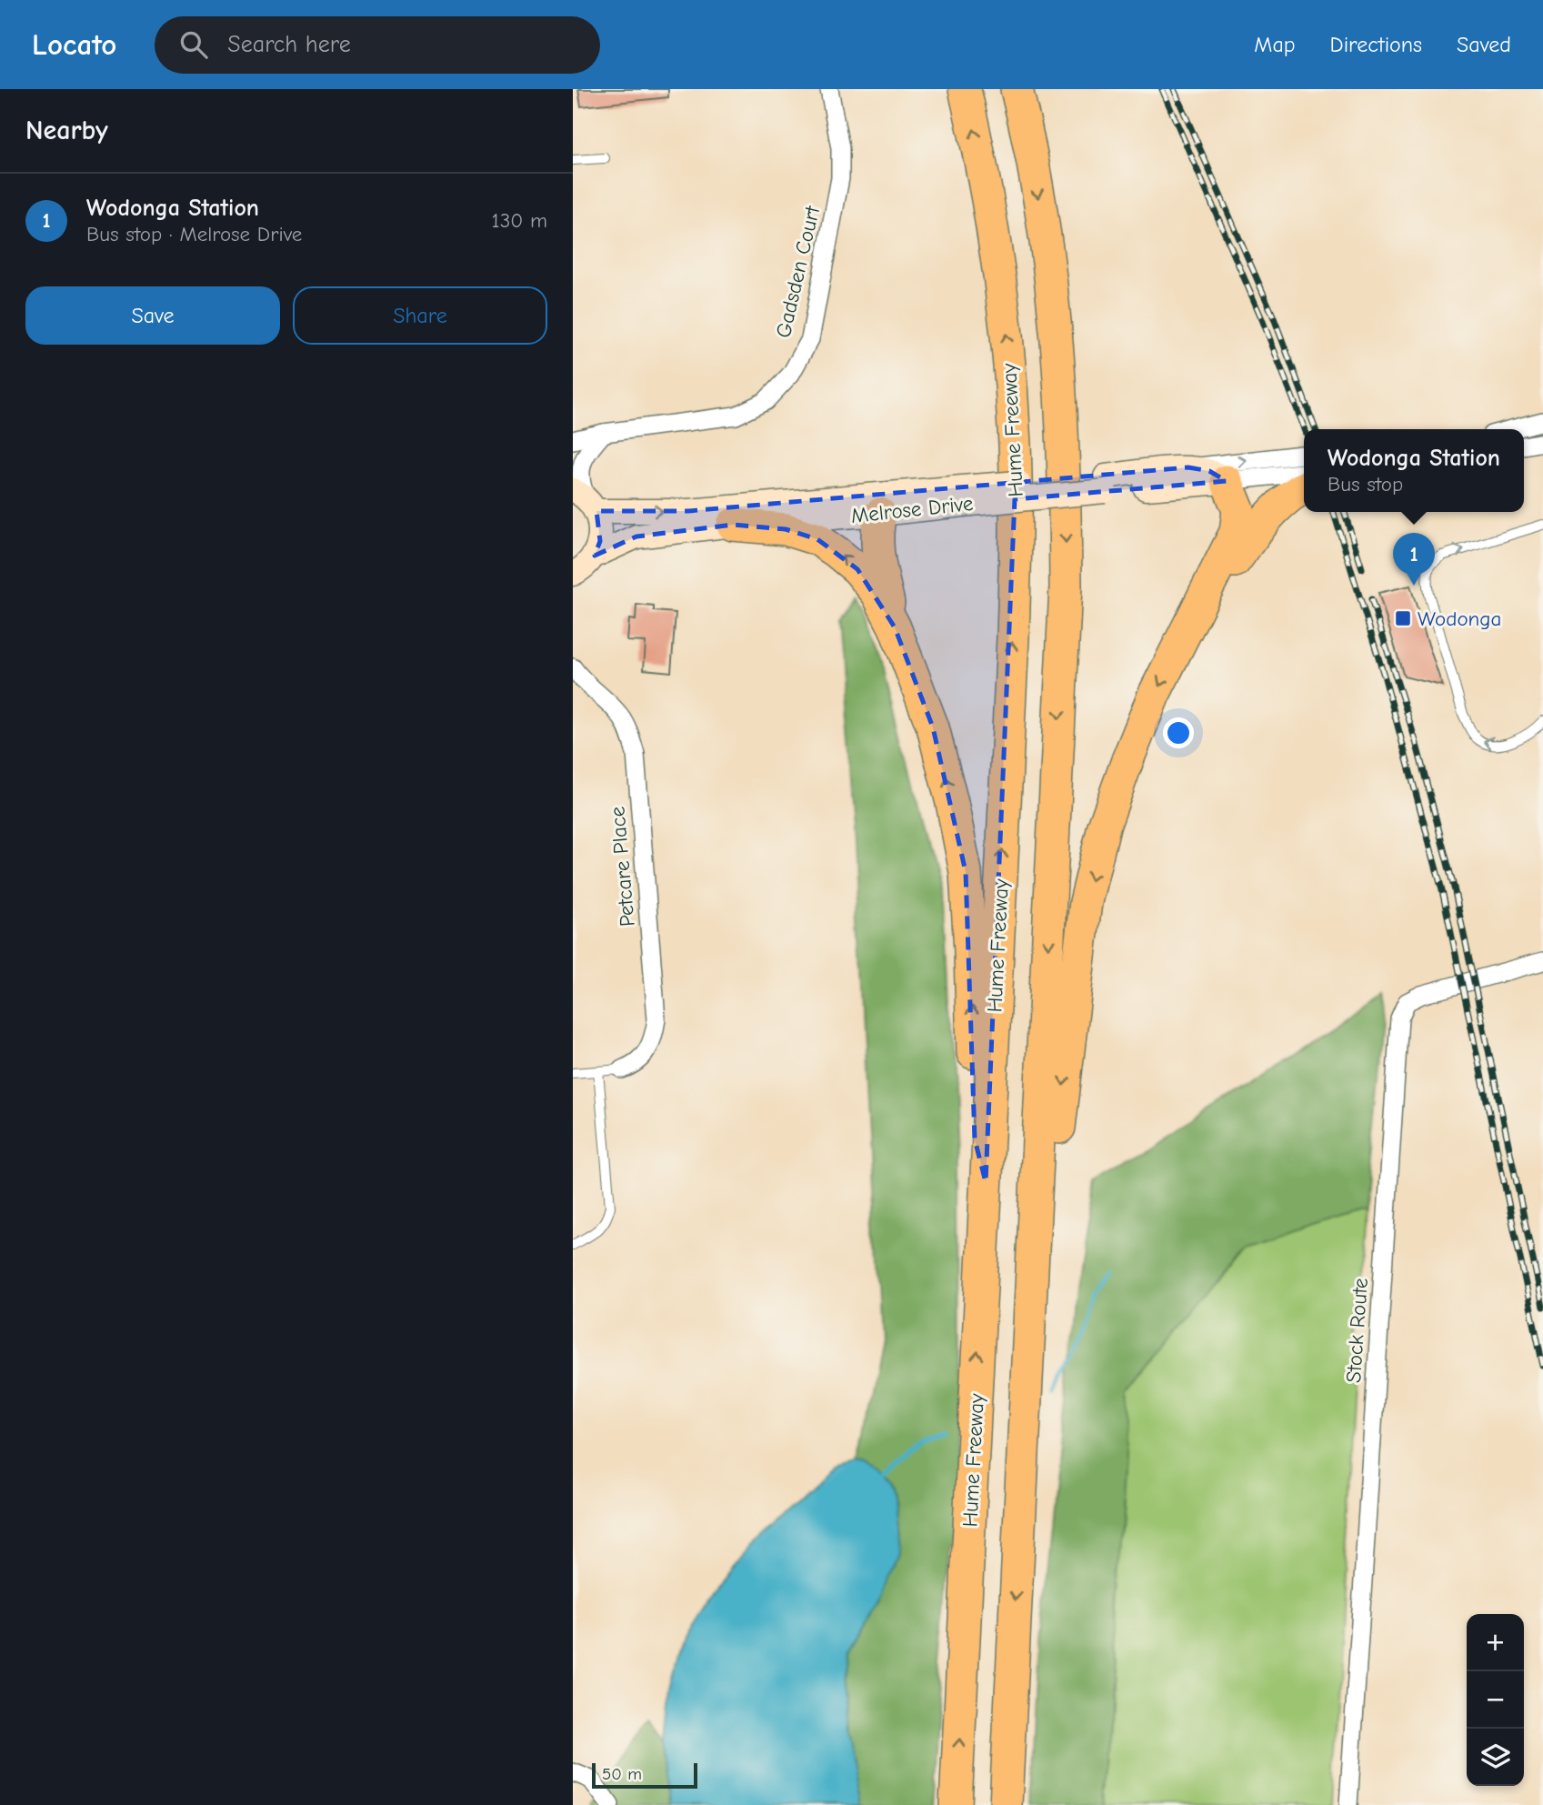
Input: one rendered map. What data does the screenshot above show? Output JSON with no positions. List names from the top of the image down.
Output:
{
  "streets": {
    "highway": ["Hume Freeway"],
    "main road": ["Melrose Drive"],
    "street": ["Gadsden Court", "Petcare Place", "Stock Route"]
  },
  "places": {
    "transit": ["Wodonga"]
  },
  "scale_bar": "50 m",
  "page": {
    "header": "Locato",
    "search": "Search here",
    "nav": ["Map", "Directions", "Saved"],
    "heading": "Nearby",
    "list": [
      {
        "mark": "1",
        "name": "Wodonga Station",
        "note": "Bus stop · Melrose Drive",
        "value": "130 m"
      }
    ],
    "buttons": ["Save", "Share"],
    "popup": ["Wodonga Station", "Bus stop"],
    "pins": "1",
    "map_buttons": ["+", "−"],
    "scale": "50 m"
  }
}
